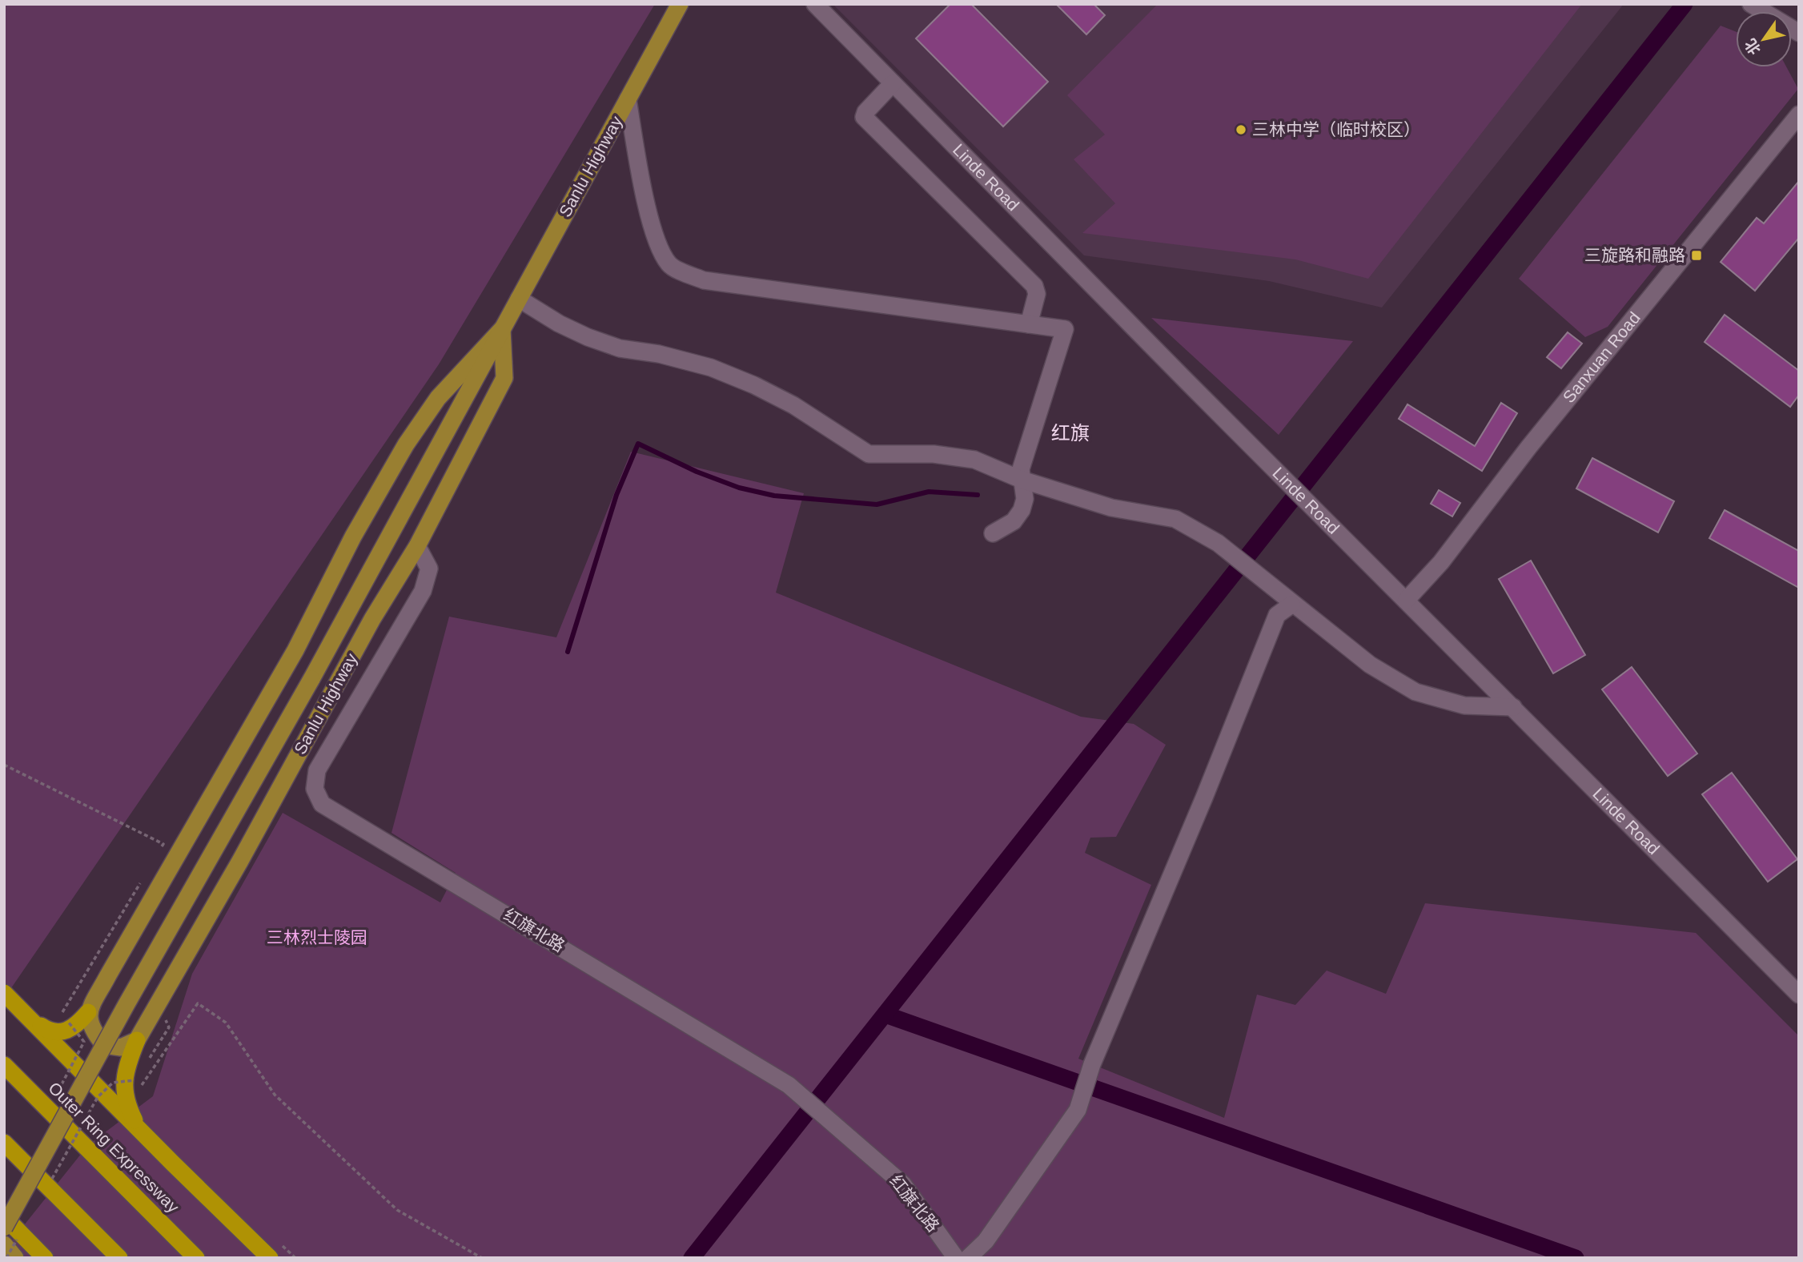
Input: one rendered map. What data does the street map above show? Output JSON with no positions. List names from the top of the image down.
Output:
{
  "streets": {
    "highway": ["Outer Ring Expressway"],
    "main road": ["Sanlu Highway"],
    "street": ["Linde Road", "Sanxuan Road", "红旗北路"]
  },
  "crossings": [
    ["Sanlu Highway", "红旗北路"],
    ["Linde Road", "Sanxuan Road"]
  ],
  "districts": ["红旗"],
  "parks": ["三林烈士陵园"],
  "places": {
    "other": ["三林中学（临时校区）"],
    "transit": ["三旋路和融路"]
  },
  "north": "bottom left"
}
